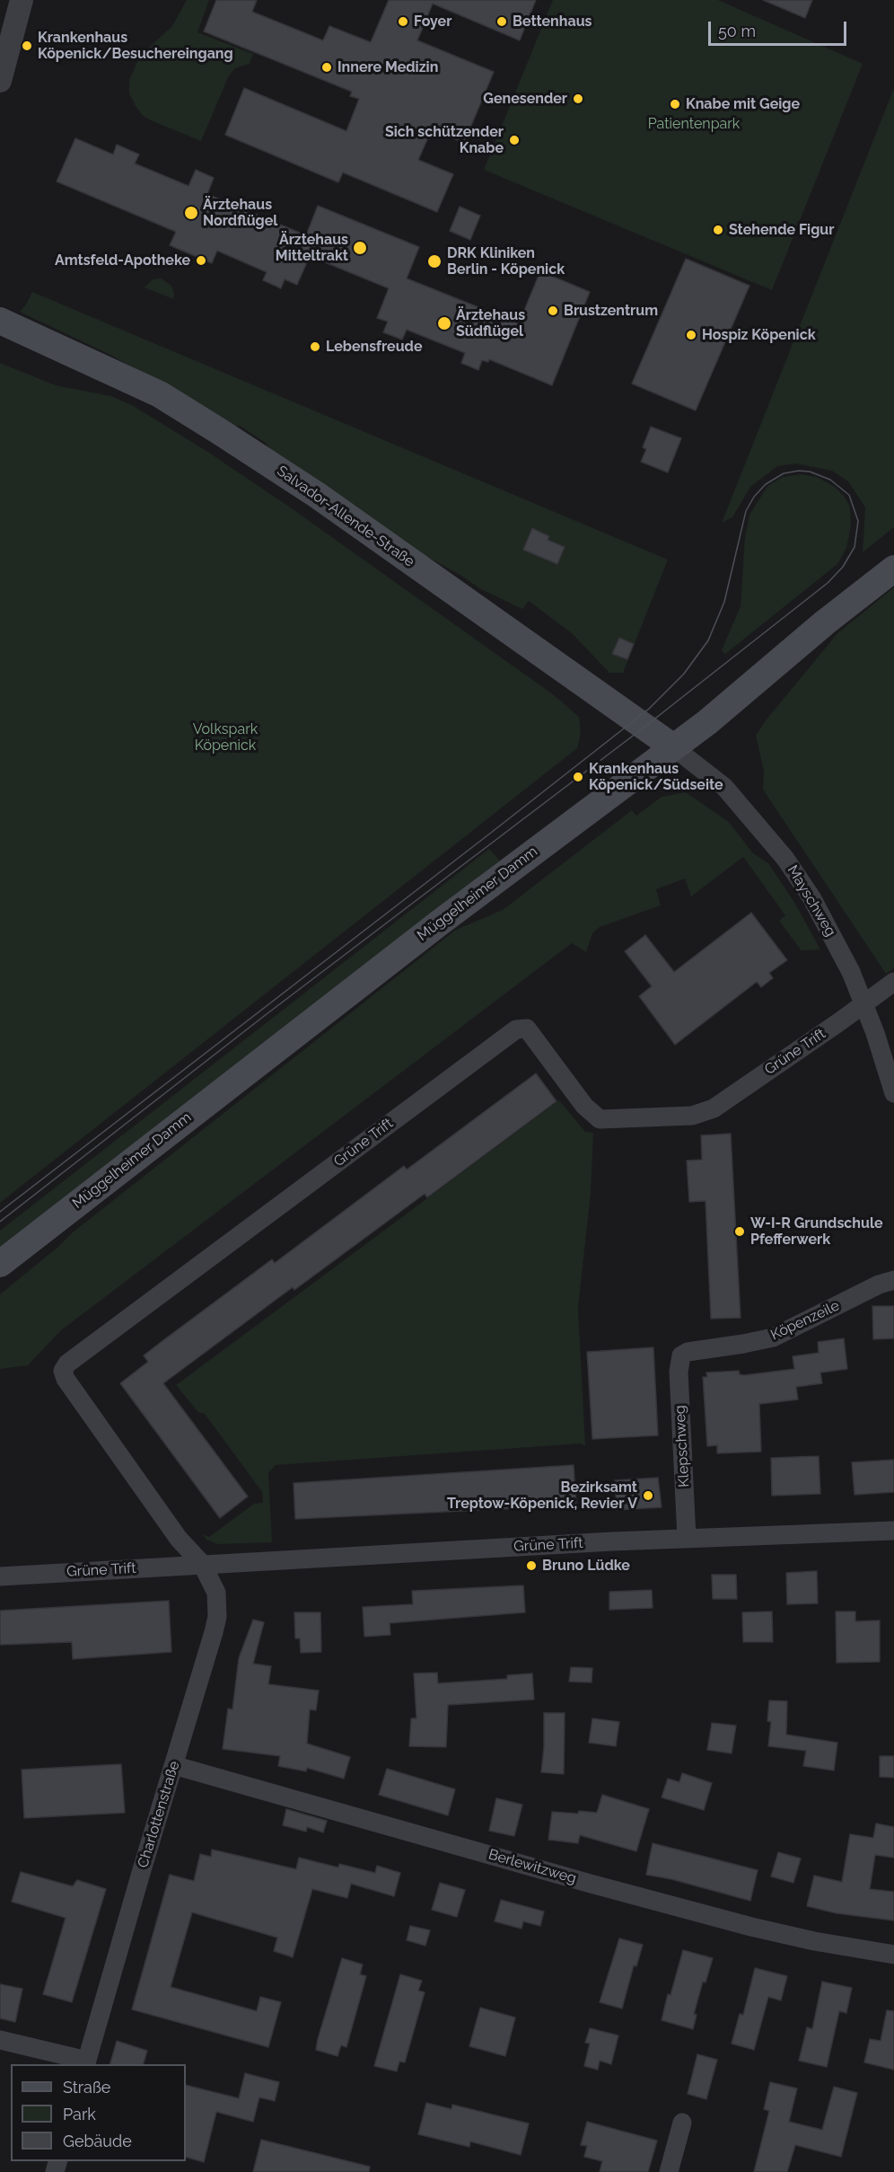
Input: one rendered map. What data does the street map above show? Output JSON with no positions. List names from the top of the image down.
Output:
{
  "streets": {
    "main road": ["Salvador-Allende-Straße", "Müggelheimer Damm"],
    "street": [
      "Mayschweg",
      "Grüne Trift",
      "Köpenzeile",
      "Klepschweg",
      "Charlottenstraße",
      "Berlewitzweg"
    ]
  },
  "crossings": [
    ["Salvador-Allende-Straße", "Müggelheimer Damm"],
    ["Salvador-Allende-Straße", "Mayschweg"],
    ["Müggelheimer Damm", "Mayschweg"],
    ["Mayschweg", "Grüne Trift"],
    ["Grüne Trift", "Klepschweg"],
    ["Grüne Trift", "Charlottenstraße"],
    ["Köpenzeile", "Klepschweg"],
    ["Charlottenstraße", "Berlewitzweg"]
  ],
  "parks": ["Patientenpark", "Volkspark Köpenick"],
  "places": [
    "Foyer",
    "Bettenhaus",
    "Krankenhaus Köpenick/Besuchereingang",
    "Innere Medizin",
    "Genesender",
    "Knabe mit Geige",
    "Sich schützender Knabe",
    "Ärztehaus Nordflügel",
    "Stehende Figur",
    "Ärztehaus Mitteltrakt",
    "Amtsfeld-Apotheke",
    "DRK Kliniken Berlin - Köpenick",
    "Brustzentrum",
    "Ärztehaus Südflügel",
    "Hospiz Köpenick",
    "Lebensfreude",
    "Krankenhaus Köpenick/Südseite",
    "W-I-R Grundschule Pfefferwerk",
    "Bezirksamt Treptow-Köpenick, Revier V",
    "Bruno Lüdke"
  ],
  "legend": ["Straße", "Park", "Gebäude"],
  "scale_bar": "50 m"
}
